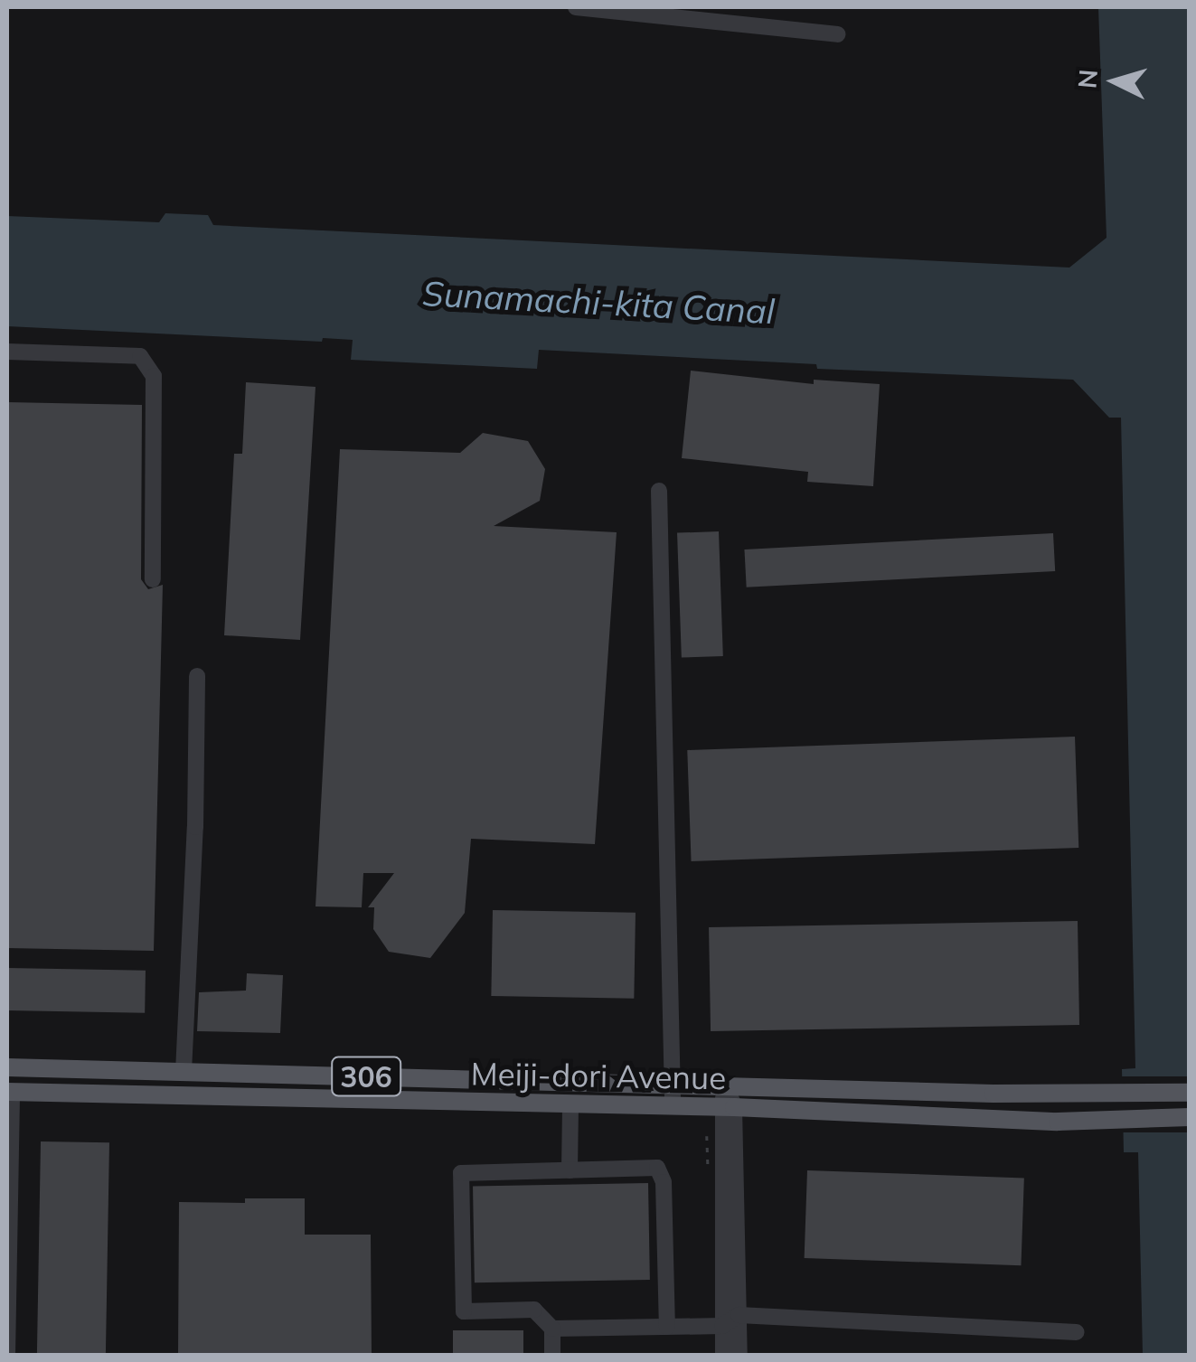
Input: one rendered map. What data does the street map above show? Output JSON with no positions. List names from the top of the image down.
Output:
{
  "streets": {
    "main road": ["Meiji-dori Avenue", "306"]
  },
  "water": ["Sunamachi-kita Canal"],
  "north": "left"
}
